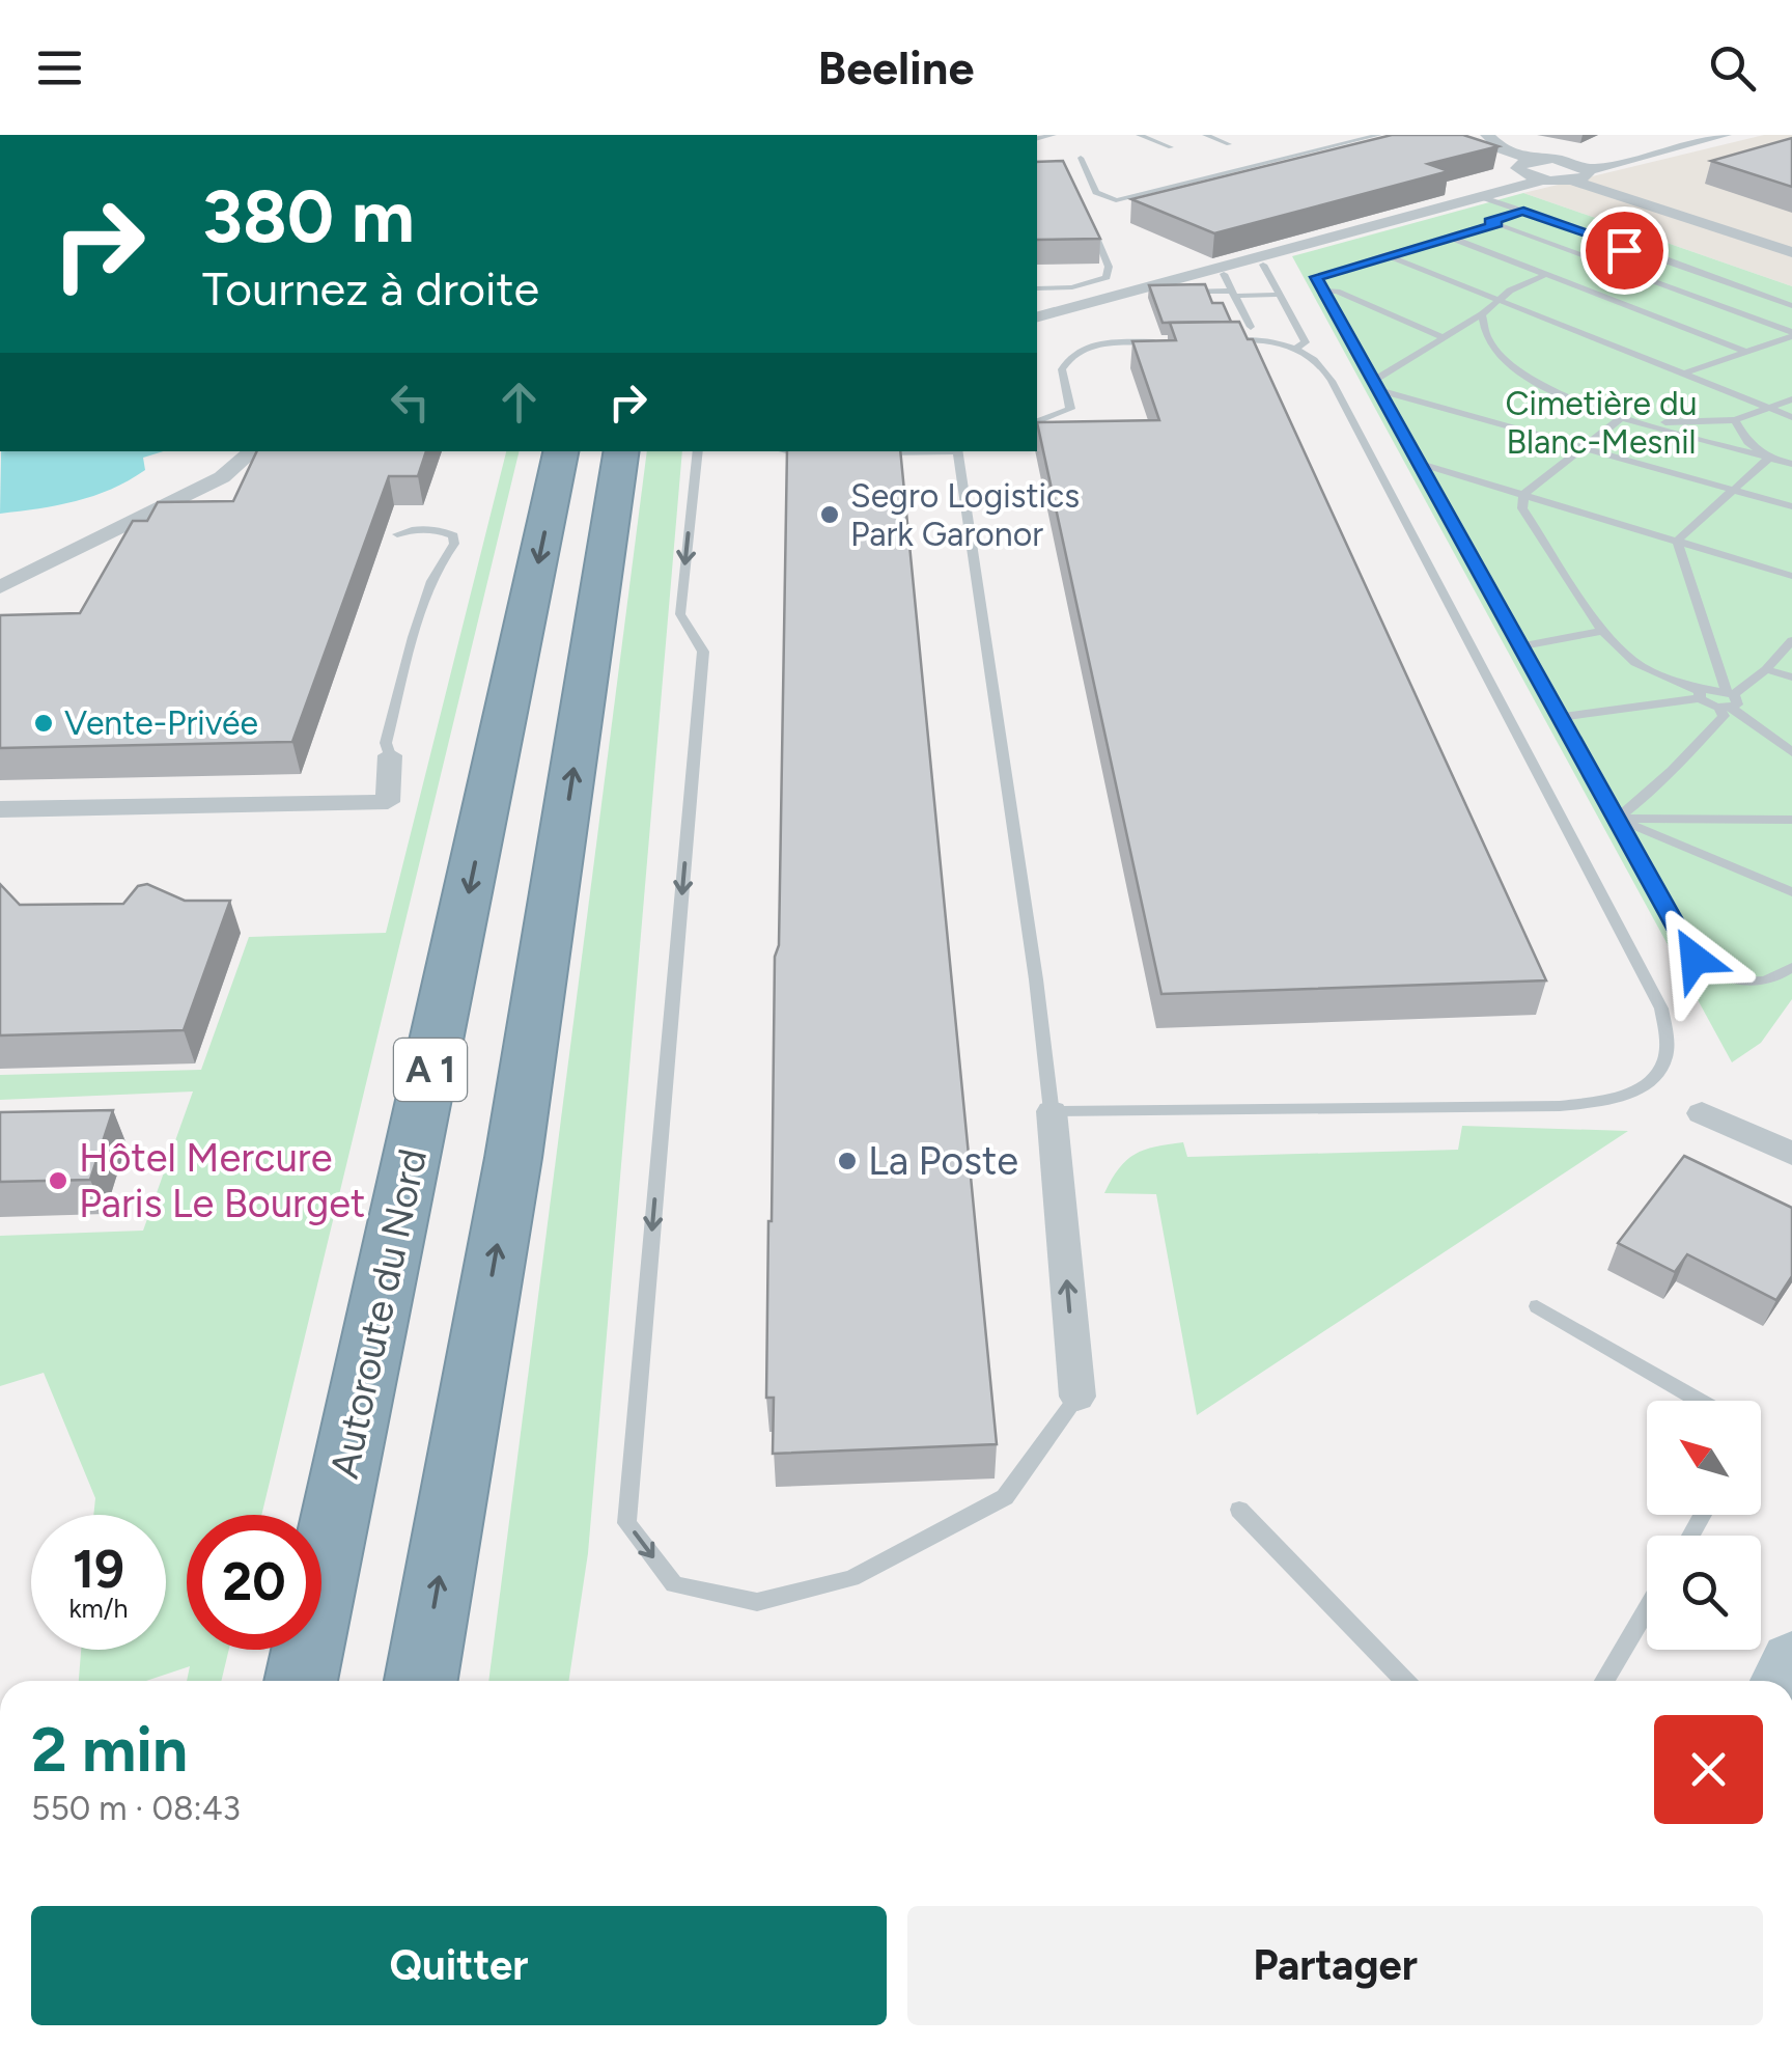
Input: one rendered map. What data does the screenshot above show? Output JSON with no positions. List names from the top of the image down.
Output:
{
  "streets": {
    "highway": ["A 1", "Autoroute du Nord"]
  },
  "parks": ["Cimetière du Blanc-Mesnil"],
  "places": [
    "Segro Logistics Park Garonor",
    "Vente-Privée",
    "La Poste",
    "Hôtel Mercure Paris Le Bourget"
  ],
  "north": "top left",
  "page": {
    "header": "Beeline",
    "turn": ["380 m", "Tournez à droite"],
    "speed": "19 km/h",
    "limit": "20",
    "heading": ["2 min", "550 m · 08:43"],
    "buttons": ["Quitter", "Partager"]
  }
}
